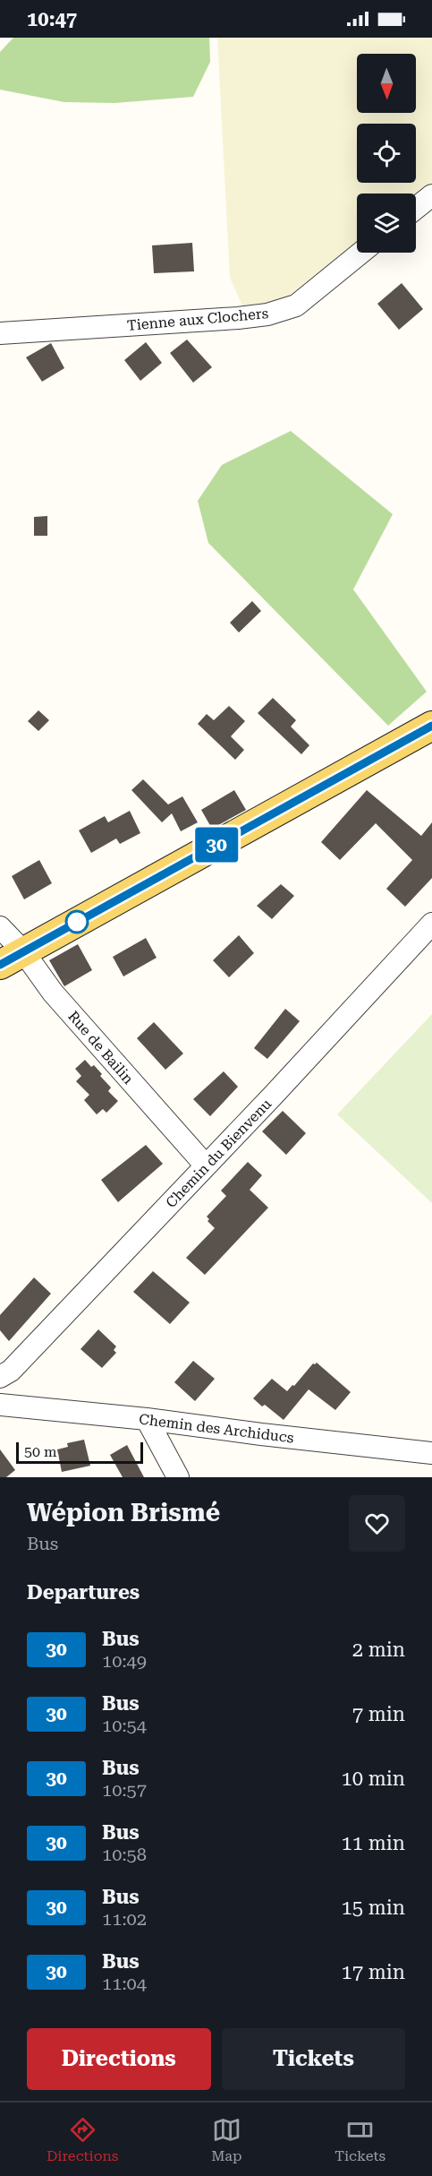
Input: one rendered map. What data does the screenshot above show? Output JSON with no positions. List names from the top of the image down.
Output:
{
  "streets": {
    "street": [
      "Tienne aux Clochers",
      "Rue de Bailin",
      "Chemin du Bienvenu",
      "Chemin des Archiducs"
    ]
  },
  "crossings": [
    ["Rue de Bailin", "Chemin du Bienvenu"]
  ],
  "lines": ["bus line 30"],
  "scale_bar": "50 m",
  "north": "bottom",
  "page": {
    "status": "10:47",
    "on_map": "30",
    "scale": "50 m",
    "heading": [
      ["Wépion Brismé", "Bus"],
      "Departures"
    ],
    "list": [
      {
        "mark": "30",
        "name": "Bus",
        "note": "10:49",
        "value": "2 min"
      },
      {
        "mark": "30",
        "name": "Bus",
        "note": "10:54",
        "value": "7 min"
      },
      {
        "mark": "30",
        "name": "Bus",
        "note": "10:57",
        "value": "10 min"
      },
      {
        "mark": "30",
        "name": "Bus",
        "note": "10:58",
        "value": "11 min"
      },
      {
        "mark": "30",
        "name": "Bus",
        "note": "11:02",
        "value": "15 min"
      },
      {
        "mark": "30",
        "name": "Bus",
        "note": "11:04",
        "value": "17 min"
      }
    ],
    "buttons": ["Directions", "Tickets"],
    "tabs": ["Directions", "Map", "Tickets"]
  }
}
